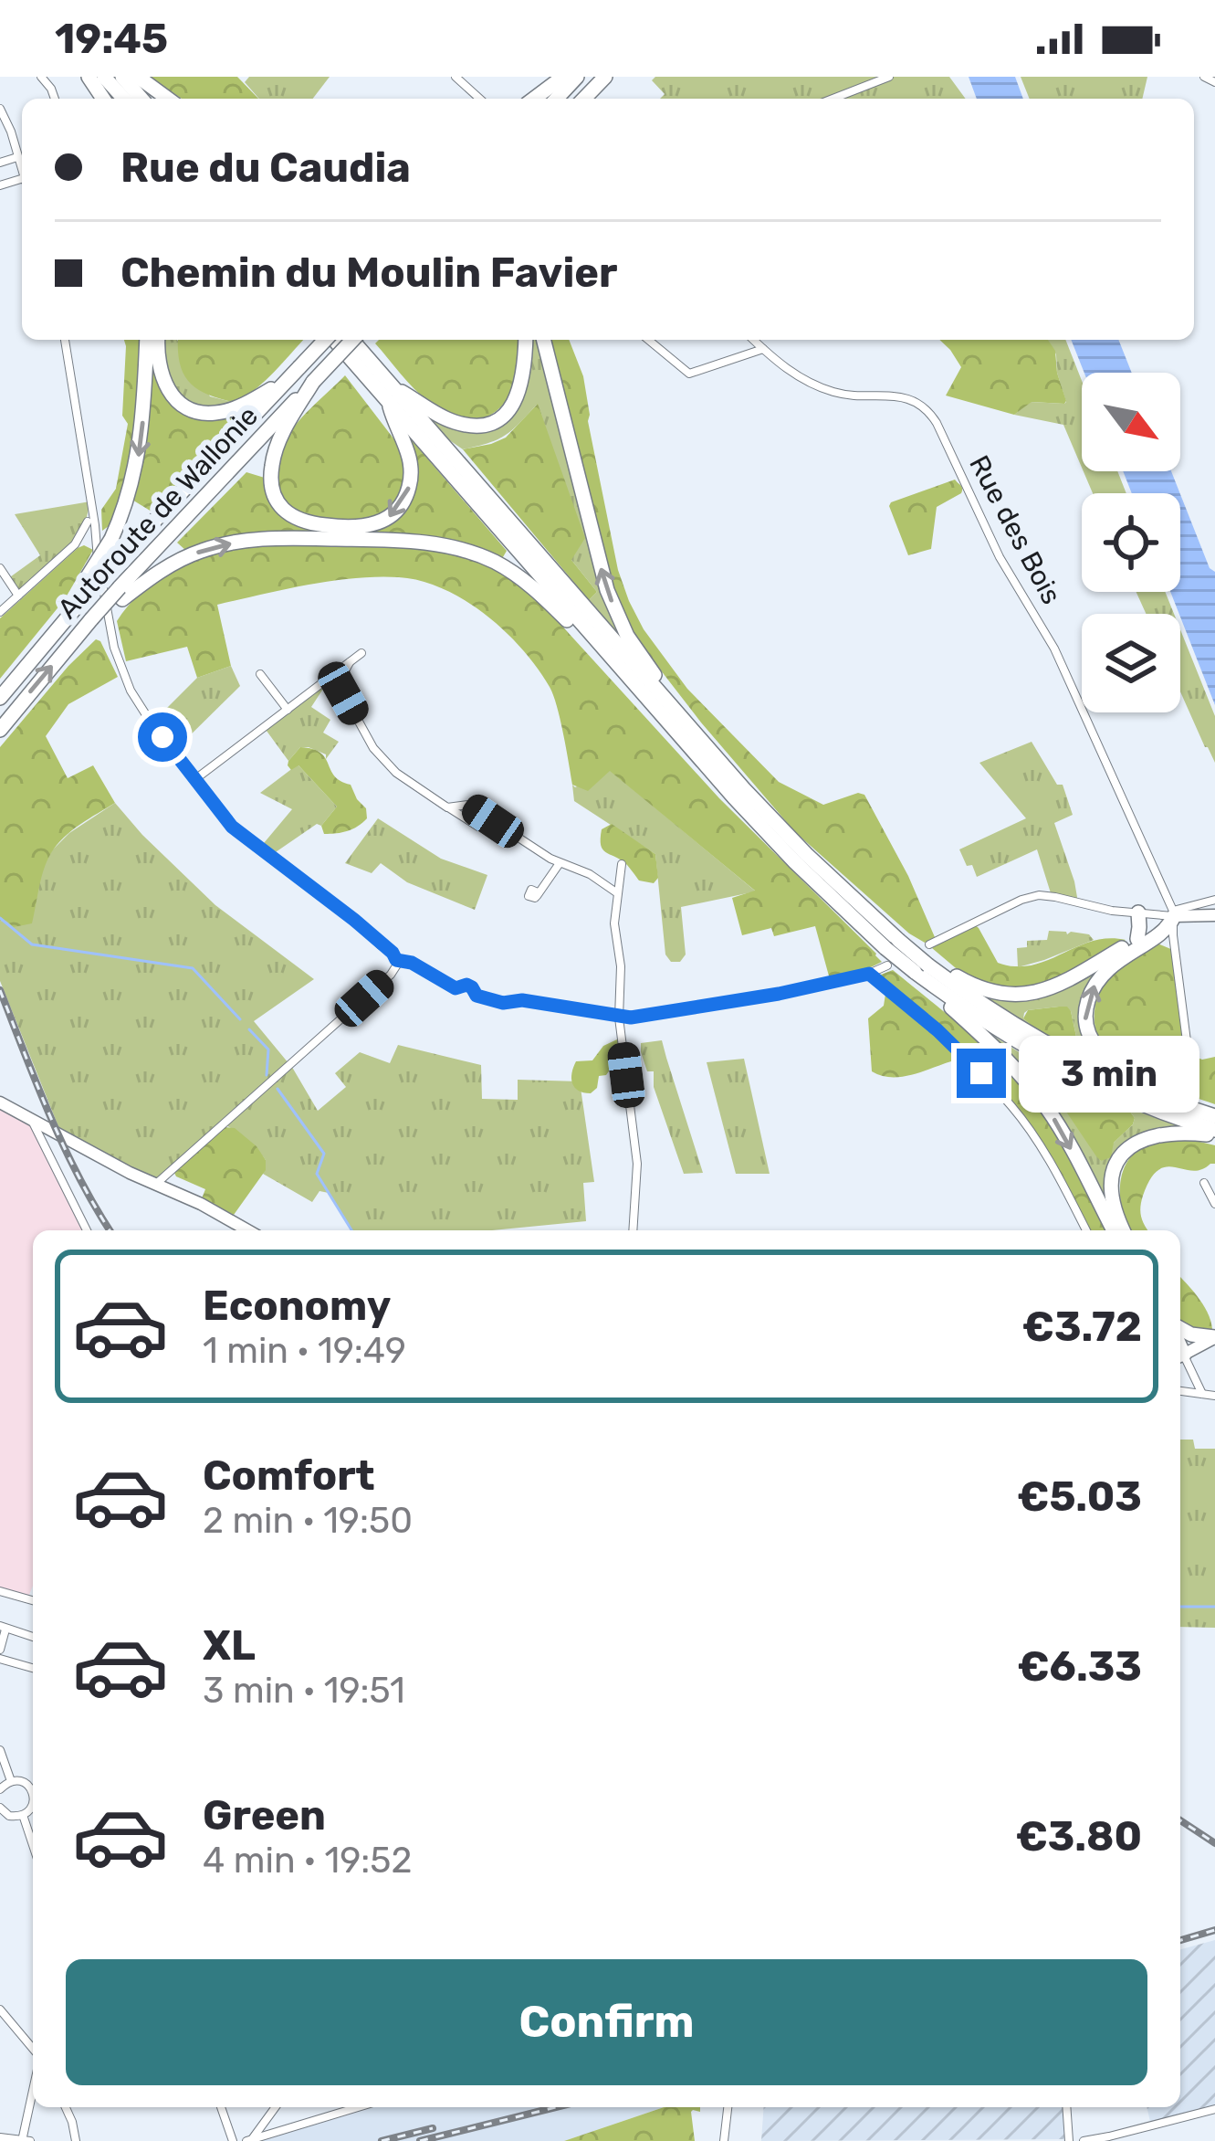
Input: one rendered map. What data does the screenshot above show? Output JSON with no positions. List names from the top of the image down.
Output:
{
  "streets": {
    "highway": ["Autoroute de Wallonie"],
    "street": ["Rue des Bois"]
  },
  "north": "bottom right",
  "page": {
    "status": "19:45",
    "banner": ["Rue du Caudia", "Chemin du Moulin Favier"],
    "bubble": "3 min",
    "list": [
      {
        "name": "Economy",
        "note": "1 min · 19:49",
        "value": "€3.72"
      },
      {
        "name": "Comfort",
        "note": "2 min · 19:50",
        "value": "€5.03"
      },
      {
        "name": "XL",
        "note": "3 min · 19:51",
        "value": "€6.33"
      },
      {
        "name": "Green",
        "note": "4 min · 19:52",
        "value": "€3.80"
      }
    ],
    "buttons": "Confirm"
  }
}
